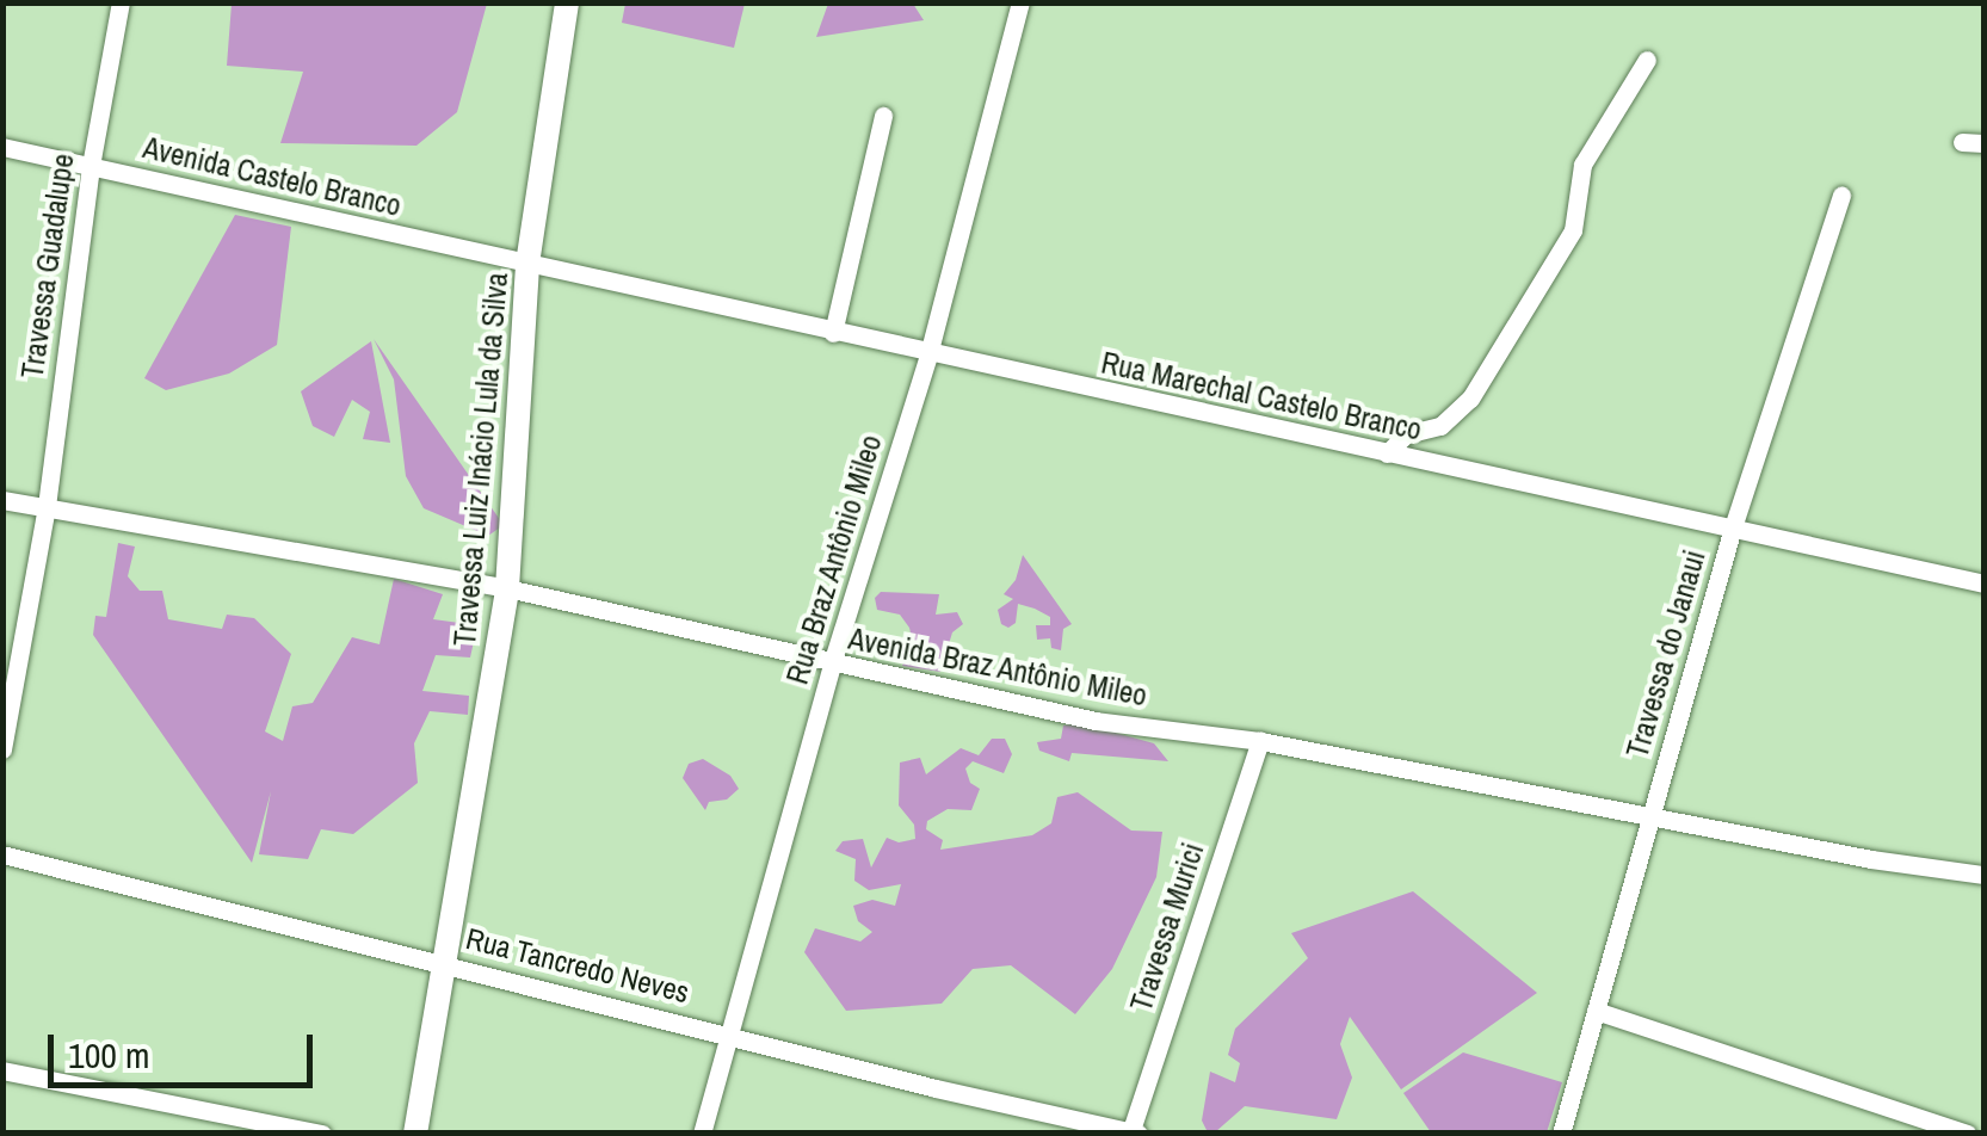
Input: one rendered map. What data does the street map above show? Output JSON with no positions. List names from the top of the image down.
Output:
{
  "streets": {
    "street": [
      "Avenida Castelo Branco",
      "Travessa Guadalupe",
      "Rua Marechal Castelo Branco",
      "Travessa Luiz Inácio Lula da Silva",
      "Rua Braz Antônio Mileo",
      "Travessa do Janaui",
      "Avenida Braz Antônio Mileo",
      "Travessa Murici",
      "Rua Tancredo Neves"
    ]
  },
  "crossings": [
    ["Avenida Castelo Branco", "Travessa Guadalupe"],
    ["Avenida Castelo Branco", "Rua Marechal Castelo Branco"],
    ["Avenida Castelo Branco", "Travessa Luiz Inácio Lula da Silva"],
    ["Travessa Guadalupe", "Avenida Braz Antônio Mileo"],
    ["Rua Marechal Castelo Branco", "Travessa Luiz Inácio Lula da Silva"],
    ["Rua Marechal Castelo Branco", "Rua Braz Antônio Mileo"],
    ["Rua Marechal Castelo Branco", "Travessa do Janaui"],
    ["Travessa Luiz Inácio Lula da Silva", "Avenida Braz Antônio Mileo"],
    ["Travessa Luiz Inácio Lula da Silva", "Rua Tancredo Neves"],
    ["Rua Braz Antônio Mileo", "Avenida Braz Antônio Mileo"],
    ["Rua Braz Antônio Mileo", "Rua Tancredo Neves"],
    ["Travessa do Janaui", "Avenida Braz Antônio Mileo"],
    ["Avenida Braz Antônio Mileo", "Travessa Murici"],
    ["Travessa Murici", "Rua Tancredo Neves"]
  ],
  "scale_bar": "100 m"
}
